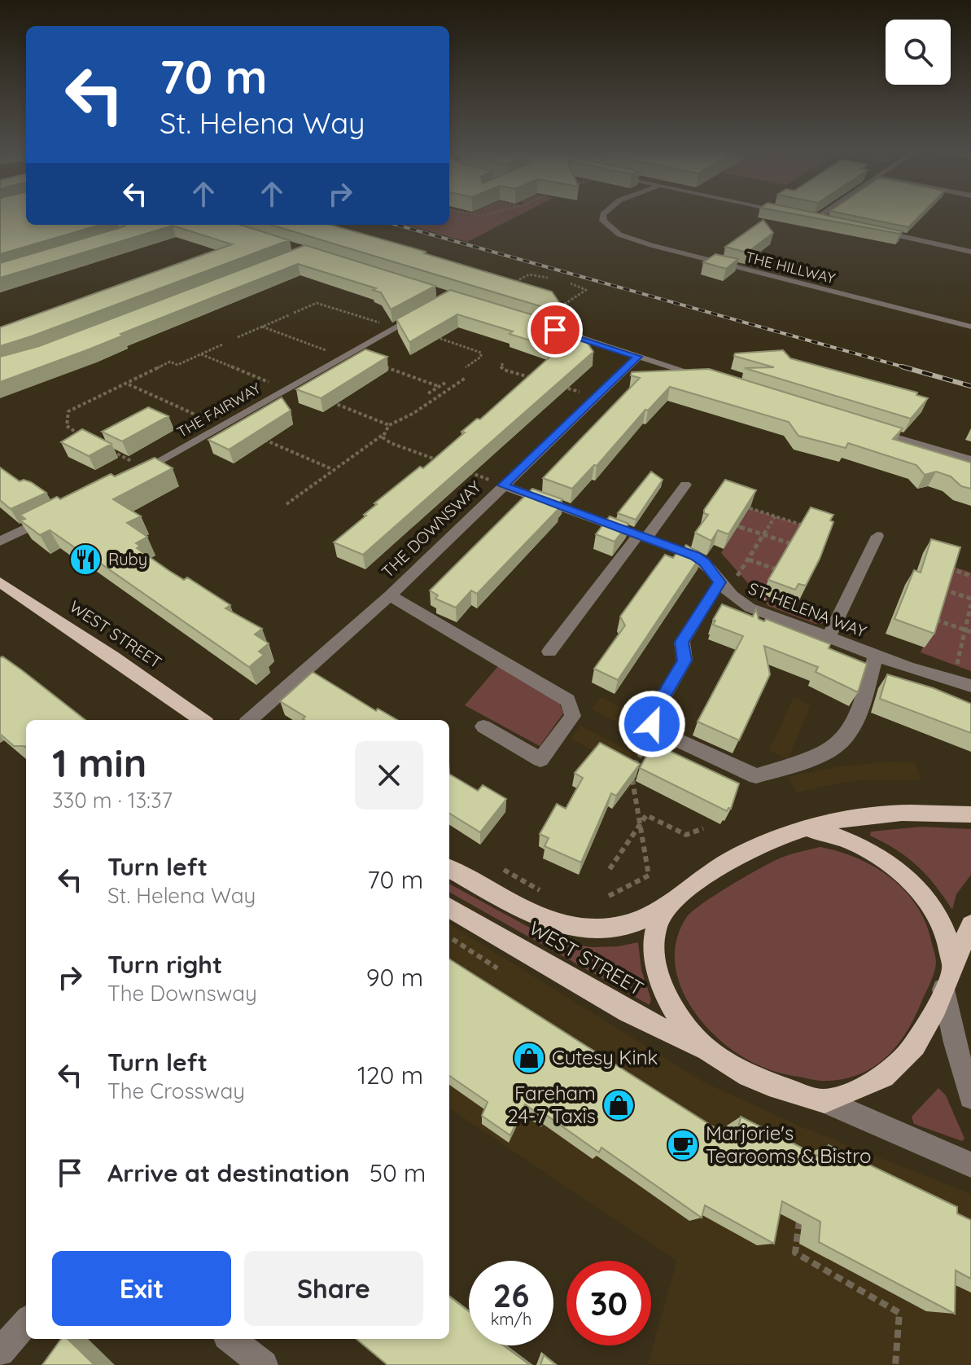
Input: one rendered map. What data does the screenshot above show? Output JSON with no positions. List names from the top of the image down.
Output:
{
  "streets": {
    "main road": ["WEST STREET"],
    "street": [
      "THE HILLWAY",
      "THE FAIRWAY",
      "THE DOWNSWAY",
      "ST. HELENA WAY"
    ]
  },
  "crossings": [
    ["THE DOWNSWAY", "ST. HELENA WAY"]
  ],
  "places": {
    "restaurant": ["Ruby"],
    "shop": ["Cutesy Kink", "Fareham 24-7 Taxis"],
    "cafe": ["Marjorie's Tearooms & Bistro"]
  },
  "page": {
    "turn": ["70 m", "St. Helena Way"],
    "heading": ["1 min", "330 m · 13:37"],
    "list": [
      {
        "name": "Turn left",
        "note": "St. Helena Way",
        "value": "70 m"
      },
      {
        "name": "Turn right",
        "note": "The Downsway",
        "value": "90 m"
      },
      {
        "name": "Turn left",
        "note": "The Crossway",
        "value": "120 m"
      },
      {
        "name": "Arrive at destination",
        "value": "50 m"
      }
    ],
    "buttons": ["Exit", "Share"],
    "speed": "26 km/h",
    "limit": "30"
  }
}
